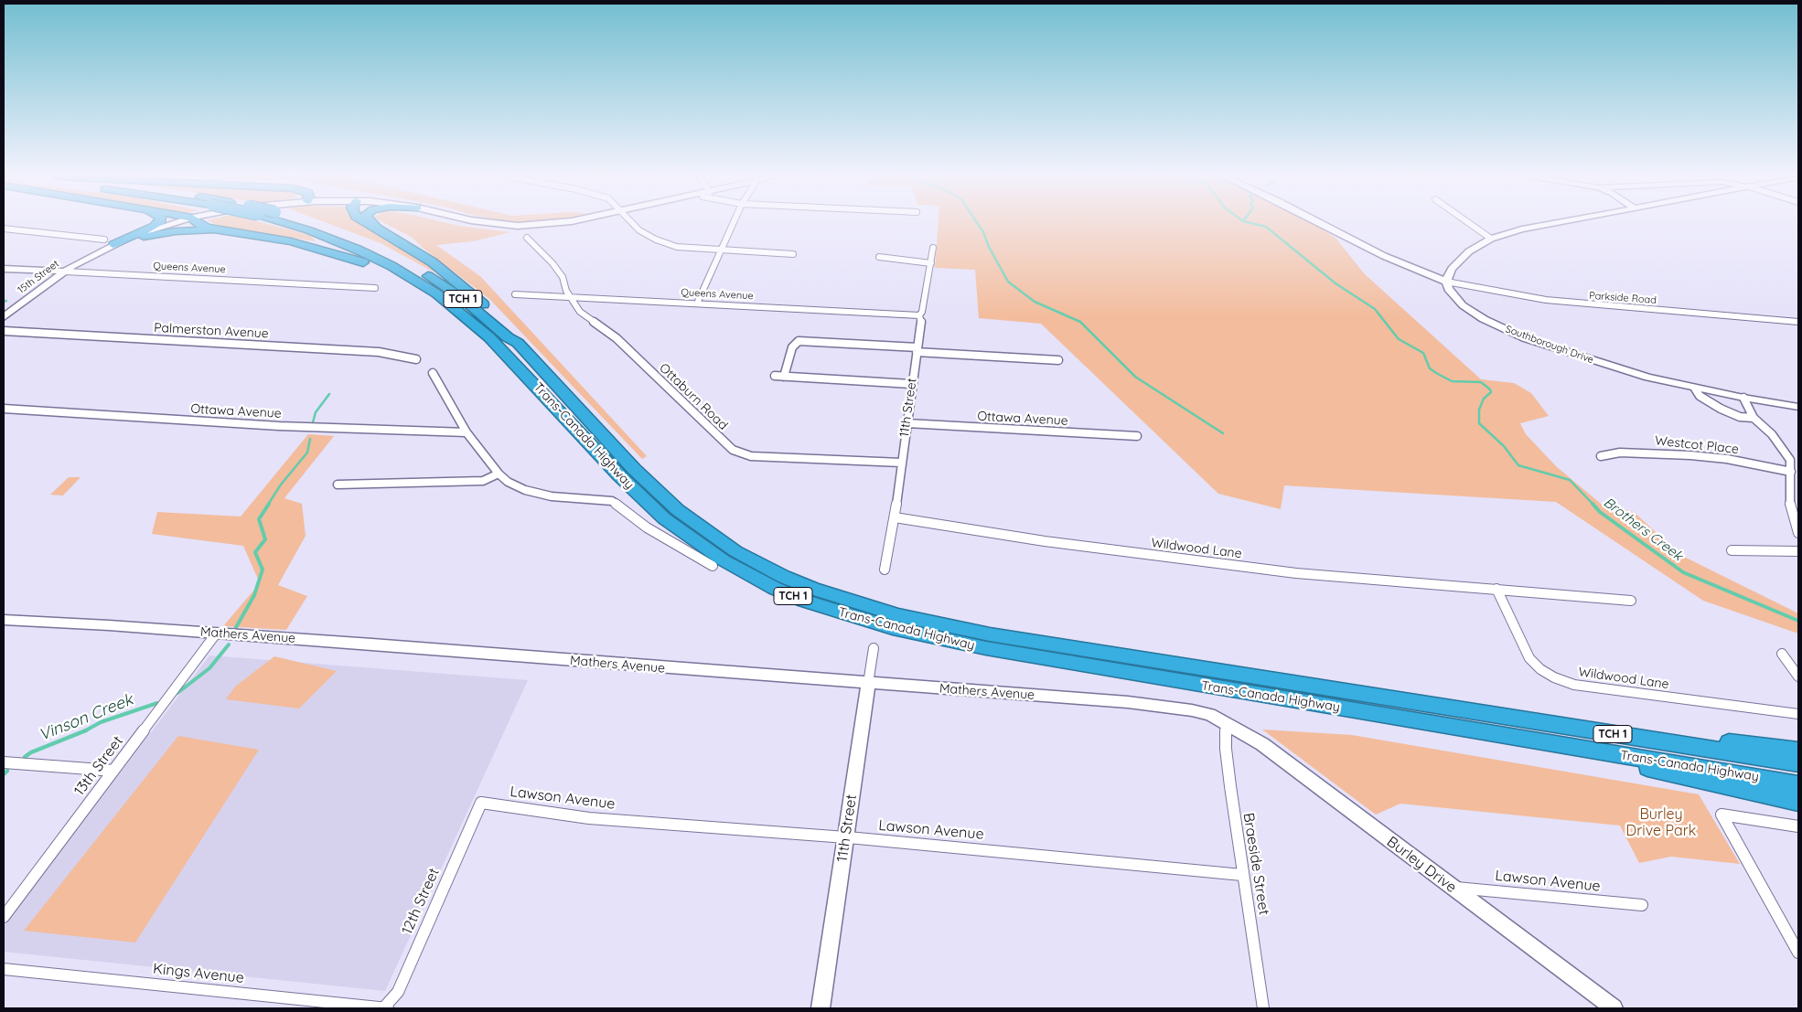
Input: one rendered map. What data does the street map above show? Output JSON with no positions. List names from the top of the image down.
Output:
{
  "streets": {
    "highway": ["TCH 1", "Trans-Canada Highway"],
    "street": [
      "Queens Avenue",
      "15th Street",
      "Parkside Road",
      "Palmerston Avenue",
      "Southborough Drive",
      "Ottaburn Road",
      "11th Street",
      "Ottawa Avenue",
      "Westcot Place",
      "Wildwood Lane",
      "Mathers Avenue",
      "13th Street",
      "Lawson Avenue",
      "Braeside Street",
      "Burley Drive",
      "12th Street",
      "Kings Avenue"
    ]
  },
  "crossings": [
    ["Queens Avenue", "15th Street"],
    ["Queens Avenue", "Ottaburn Road"],
    ["Queens Avenue", "11th Street"],
    ["Parkside Road", "Southborough Drive"],
    ["Ottaburn Road", "11th Street"],
    ["11th Street", "Ottawa Avenue"],
    ["11th Street", "Wildwood Lane"],
    ["11th Street", "Mathers Avenue"],
    ["11th Street", "Lawson Avenue"],
    ["Mathers Avenue", "13th Street"],
    ["Mathers Avenue", "Braeside Street"],
    ["Mathers Avenue", "Burley Drive"],
    ["Lawson Avenue", "Braeside Street"],
    ["Lawson Avenue", "Burley Drive"],
    ["Lawson Avenue", "12th Street"],
    ["Braeside Street", "Burley Drive"],
    ["12th Street", "Kings Avenue"]
  ],
  "water": ["Brothers Creek", "Vinson Creek"],
  "parks": ["Burley Drive Park"]
}
